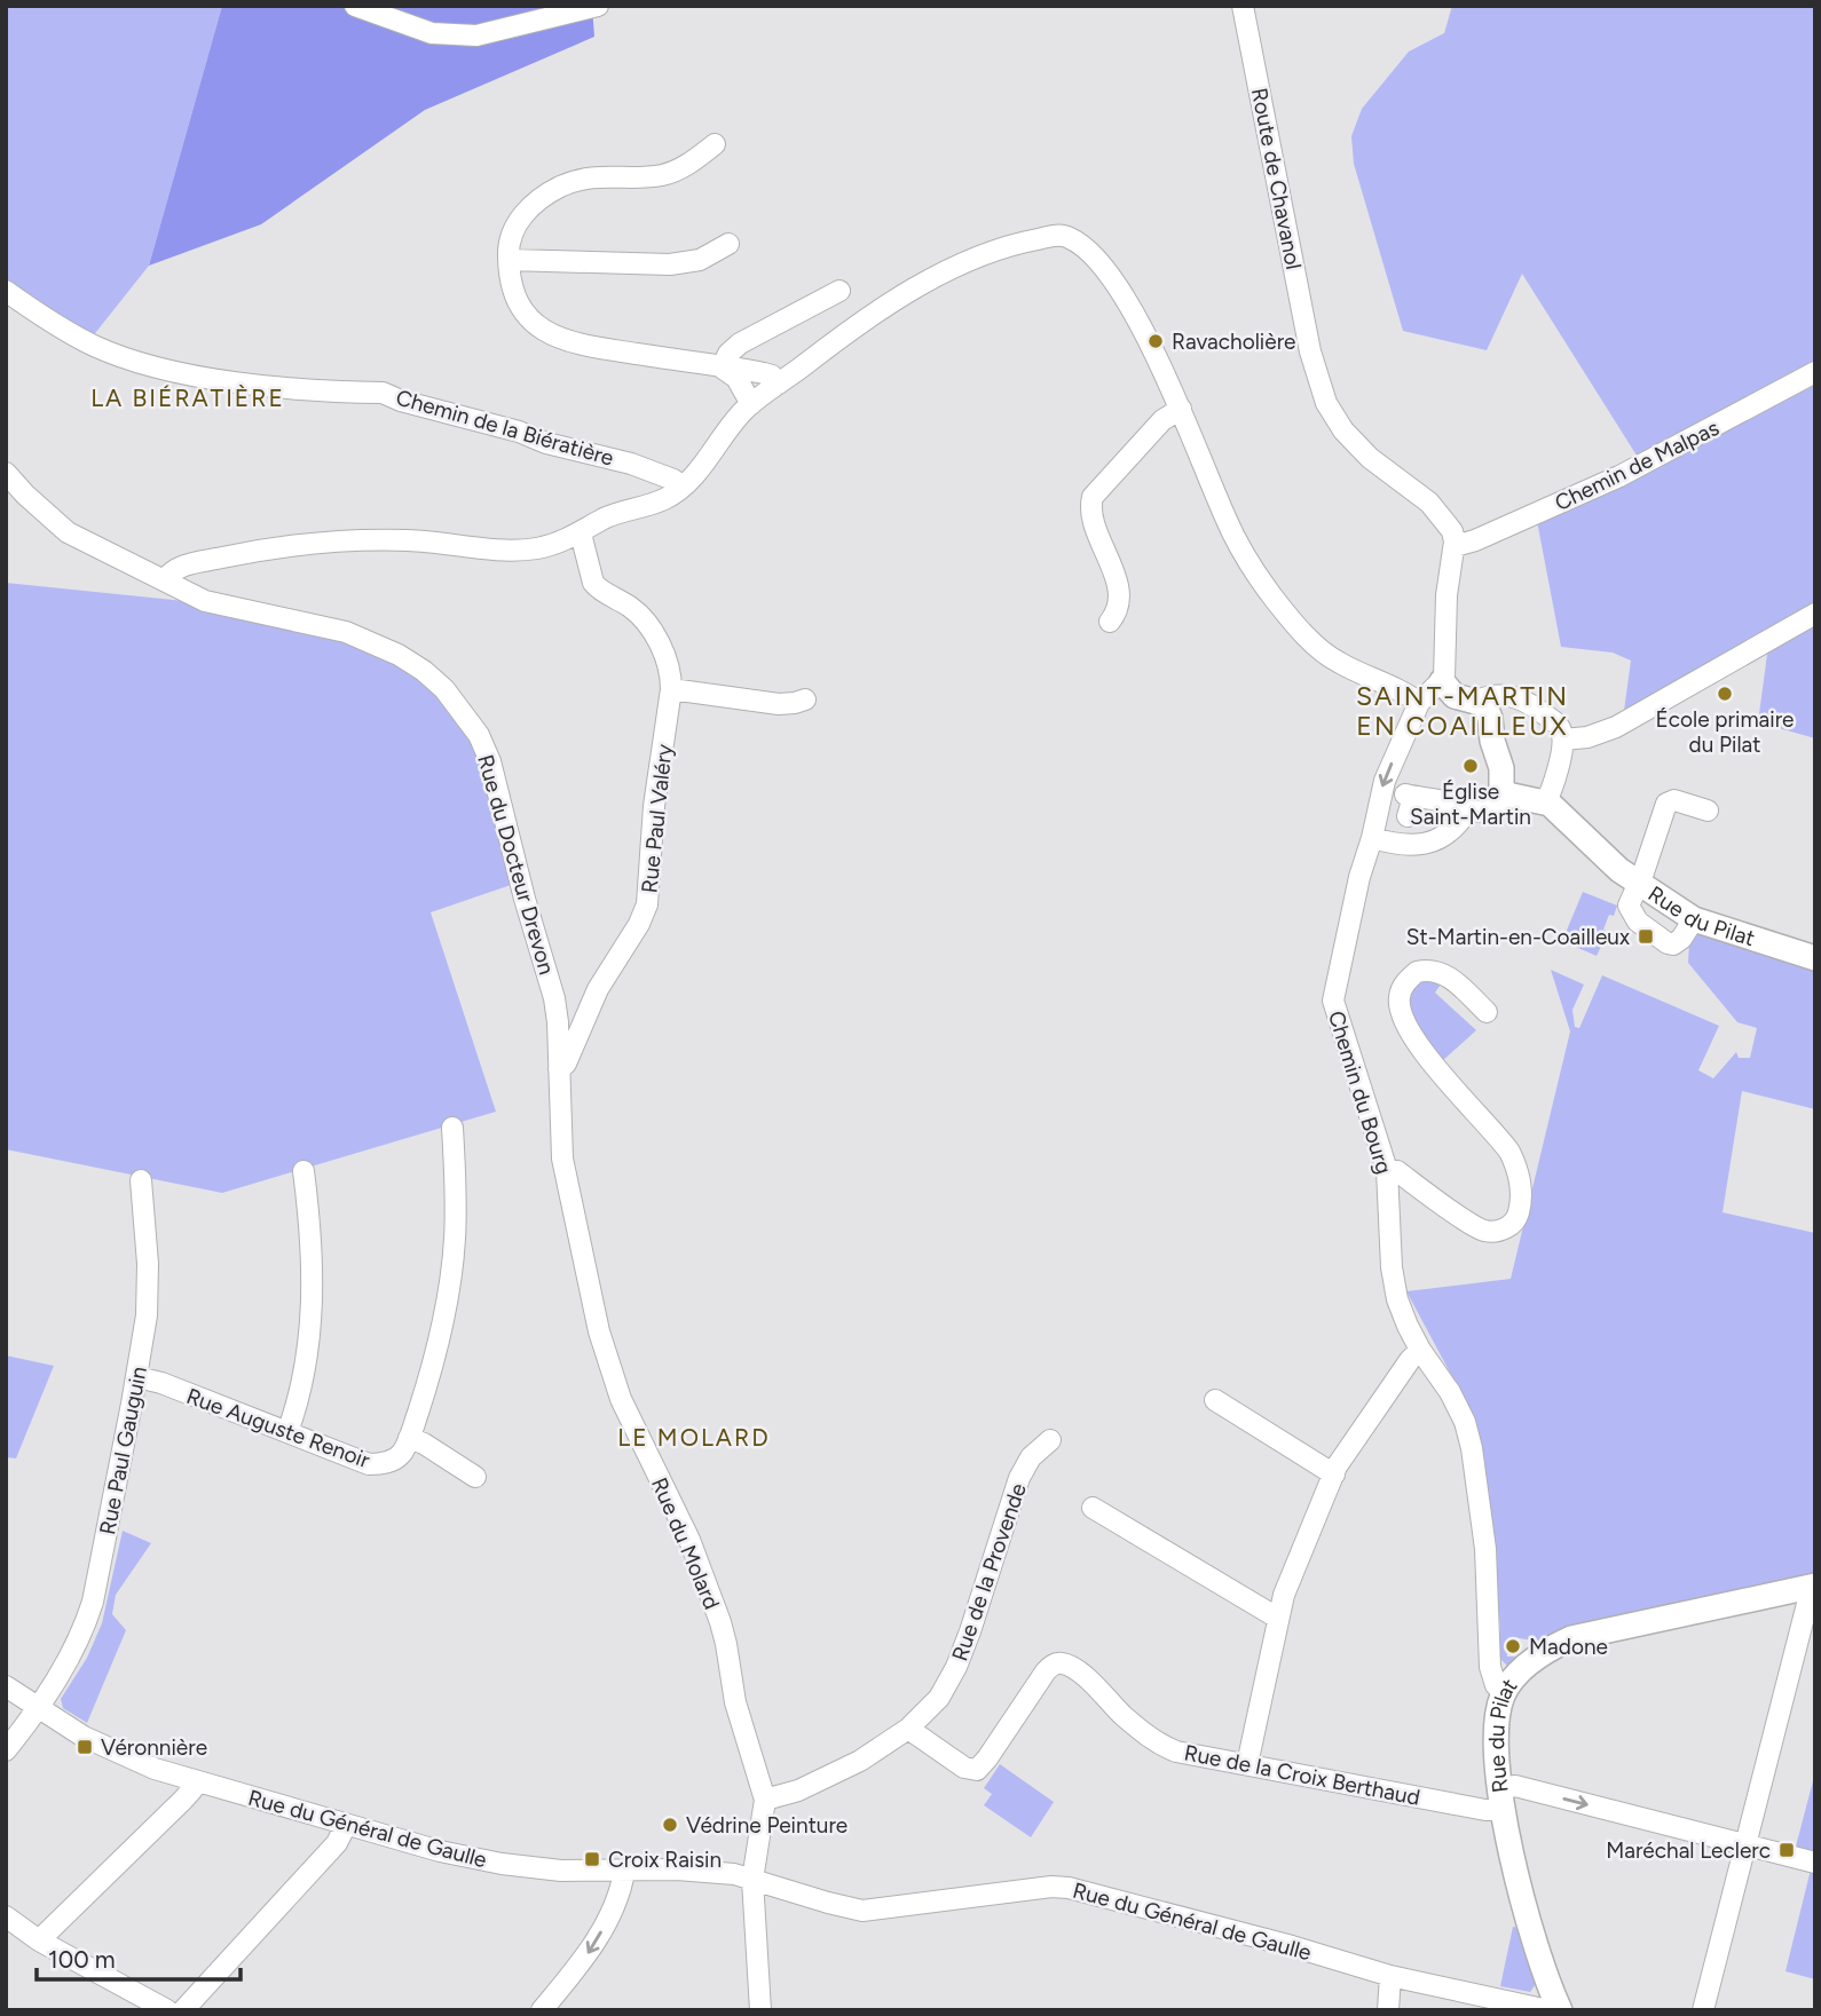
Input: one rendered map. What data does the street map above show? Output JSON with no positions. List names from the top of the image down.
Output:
{
  "streets": {
    "main road": ["Rue du Pilat"],
    "street": [
      "Route de Chavanol",
      "Chemin de la Biératière",
      "Chemin de Malpas",
      "Rue Paul Valéry",
      "Rue du Docteur Drevon",
      "Chemin du Bourg",
      "Rue Auguste Renoir",
      "Rue Paul Gauguin",
      "Rue du Molard",
      "Rue de la Provende",
      "Rue de la Croix Berthaud",
      "Rue du Général de Gaulle"
    ]
  },
  "crossings": [
    ["Route de Chavanol", "Chemin de Malpas"],
    ["Rue Paul Valéry", "Rue du Docteur Drevon"],
    ["Rue Paul Valéry", "Rue du Molard"],
    ["Rue du Docteur Drevon", "Rue du Molard"],
    ["Rue du Pilat", "Chemin du Bourg"],
    ["Rue du Pilat", "Rue de la Croix Berthaud"],
    ["Rue Auguste Renoir", "Rue Paul Gauguin"],
    ["Rue Paul Gauguin", "Rue du Général de Gaulle"],
    ["Rue du Molard", "Rue de la Provende"],
    ["Rue du Molard", "Rue du Général de Gaulle"],
    ["Rue de la Provende", "Rue de la Croix Berthaud"]
  ],
  "districts": ["LA BIÉRATIÈRE", "SAINT-MARTIN EN COAILLEUX", "LE MOLARD"],
  "places": {
    "other": [
      "Ravacholière",
      "École primaire du Pilat",
      "Église Saint-Martin",
      "Madone",
      "Védrine Peinture"
    ],
    "transit": [
      "St-Martin-en-Coailleux",
      "Véronnière",
      "Maréchal Leclerc",
      "Croix Raisin"
    ]
  },
  "scale_bar": "100 m"
}
